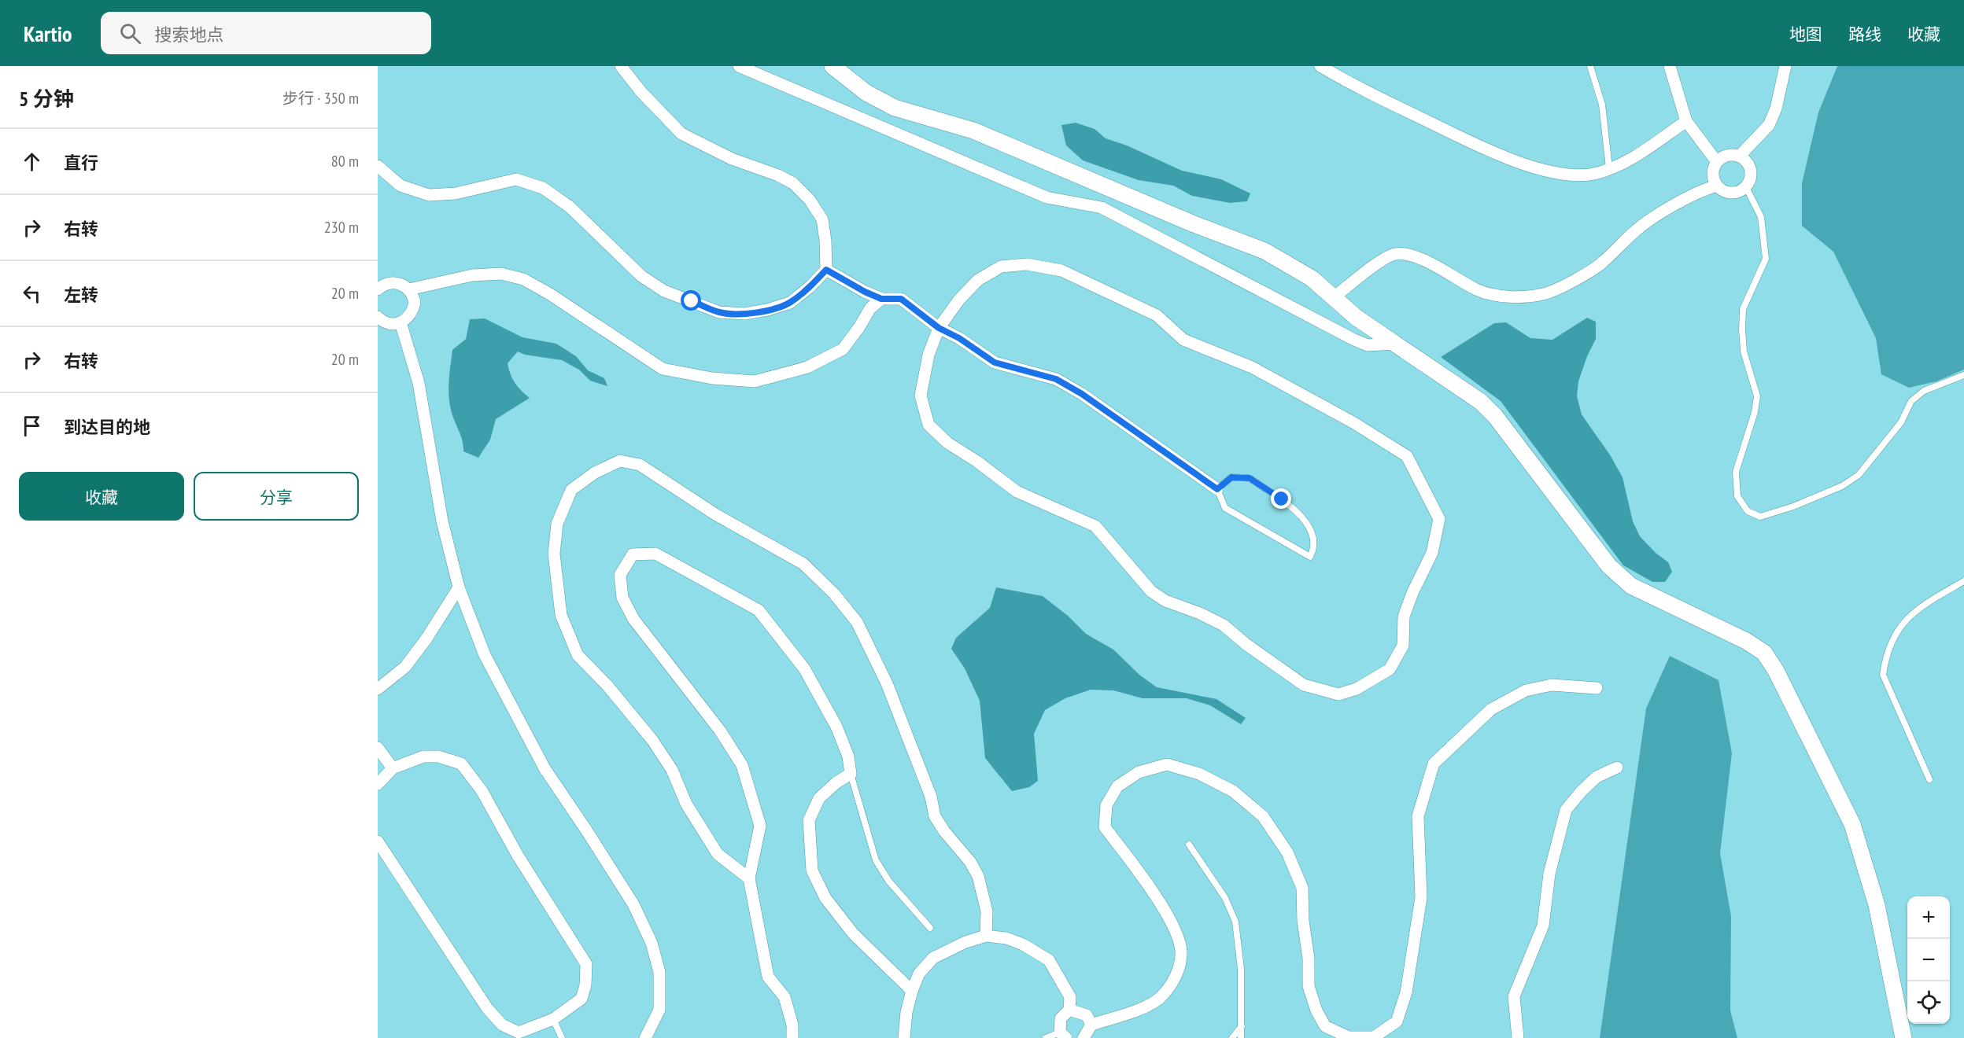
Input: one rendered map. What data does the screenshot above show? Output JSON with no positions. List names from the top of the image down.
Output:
{
  "page": {
    "header": "Kartio",
    "search": "搜索地点",
    "nav": ["地图", "路线", "收藏"],
    "heading": ["5 分钟", "步行 · 350 m"],
    "list": [
      ["直行", "80 m"],
      ["右转", "230 m"],
      ["左转", "20 m"],
      ["右转", "20 m"],
      "到达目的地"
    ],
    "buttons": ["收藏", "分享"],
    "map_buttons": ["+", "−"]
  }
}
